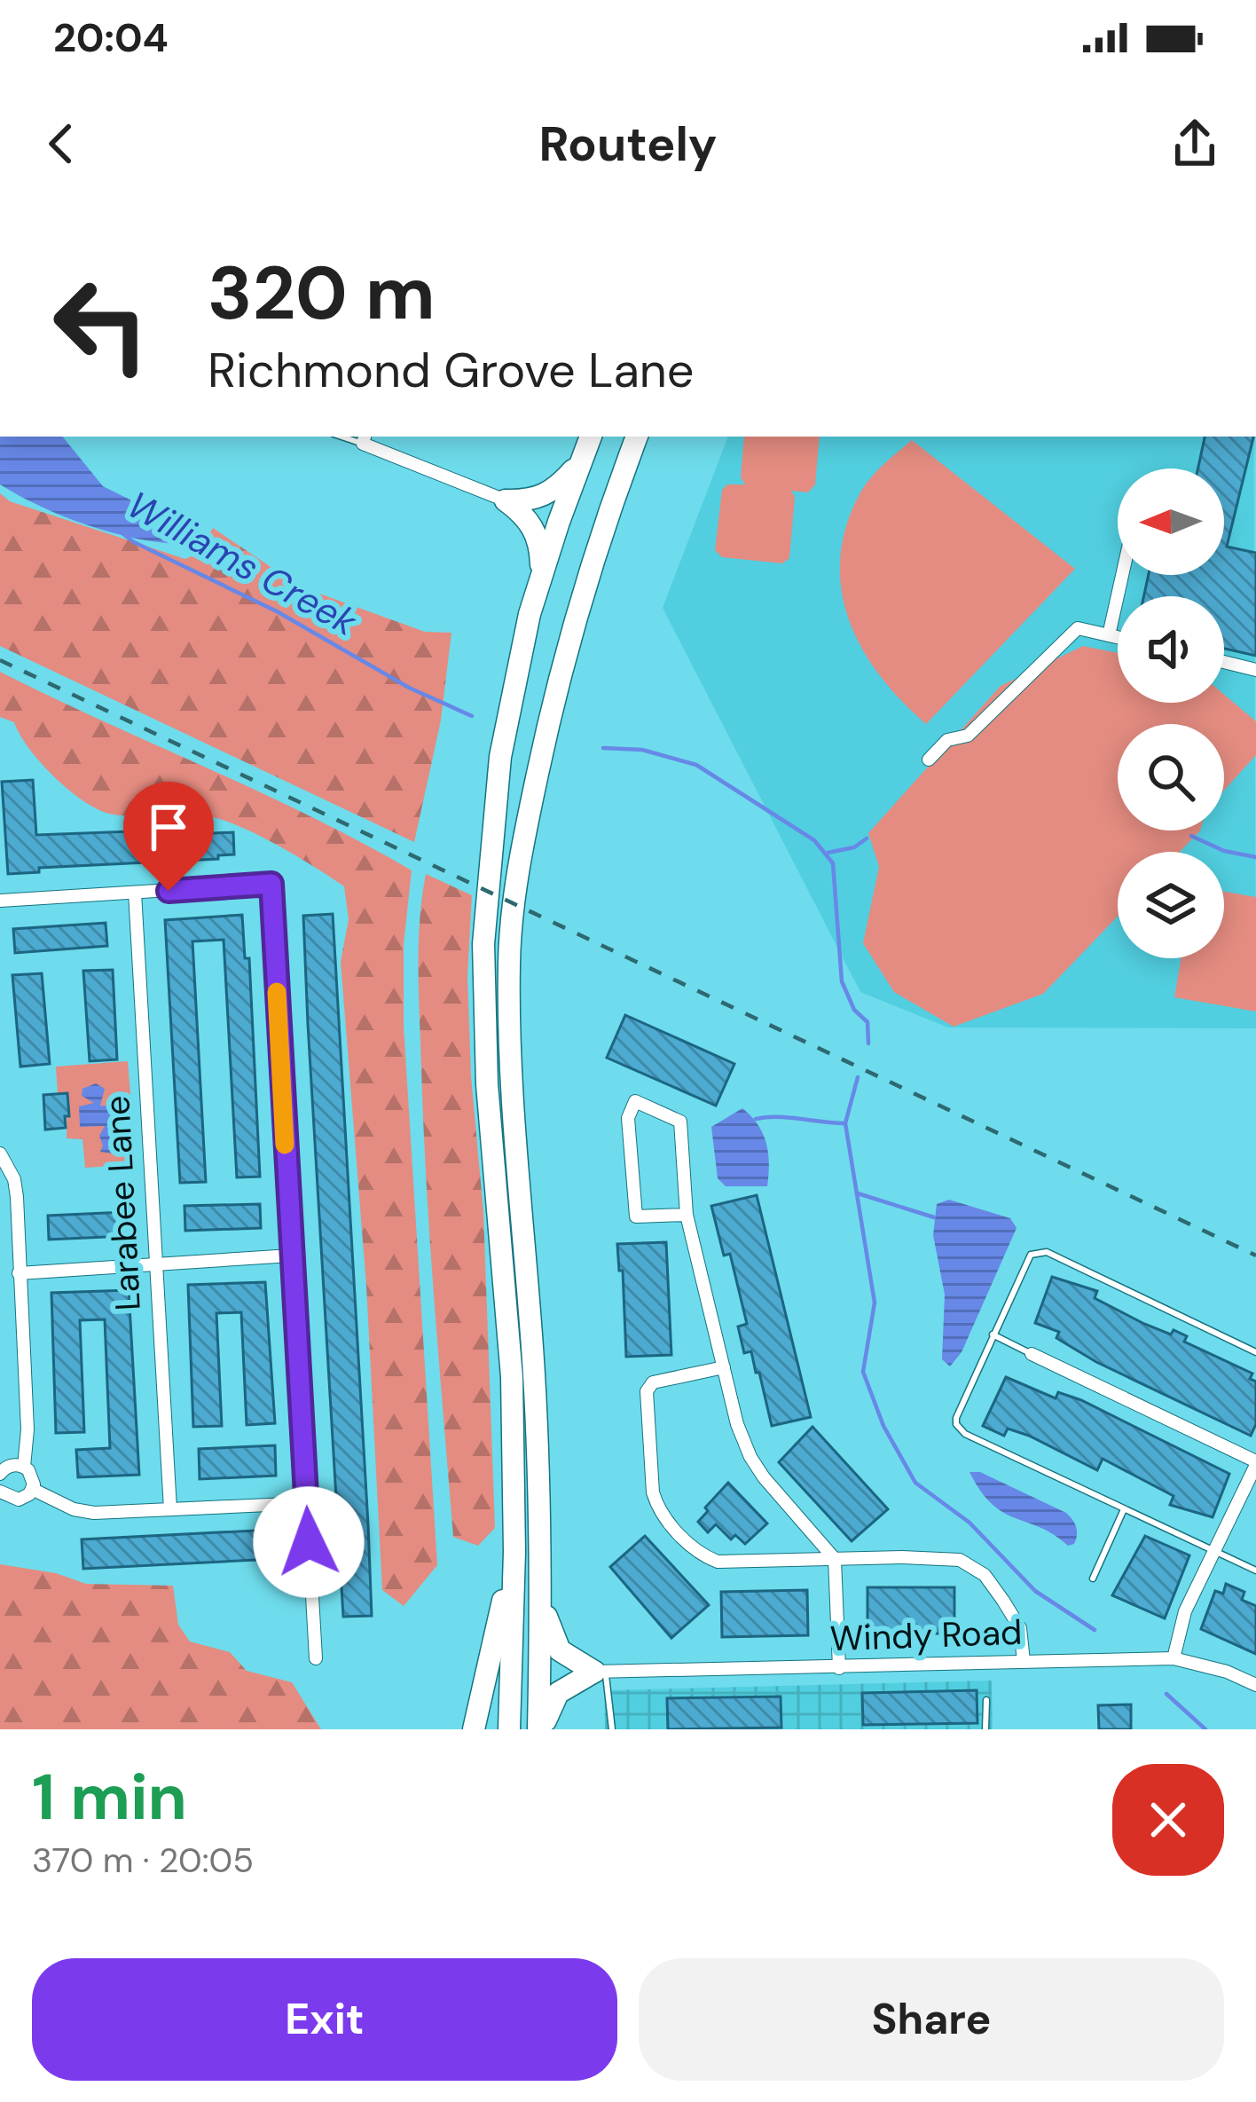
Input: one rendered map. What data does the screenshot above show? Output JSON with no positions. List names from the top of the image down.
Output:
{
  "streets": {
    "street": ["Larabee Lane", "Windy Road"]
  },
  "water": ["Williams Creek"],
  "north": "left",
  "page": {
    "status": "20:04",
    "header": "Routely",
    "turn": ["320 m", "Richmond Grove Lane"],
    "heading": ["1 min", "370 m · 20:05"],
    "buttons": ["Exit", "Share"]
  }
}
